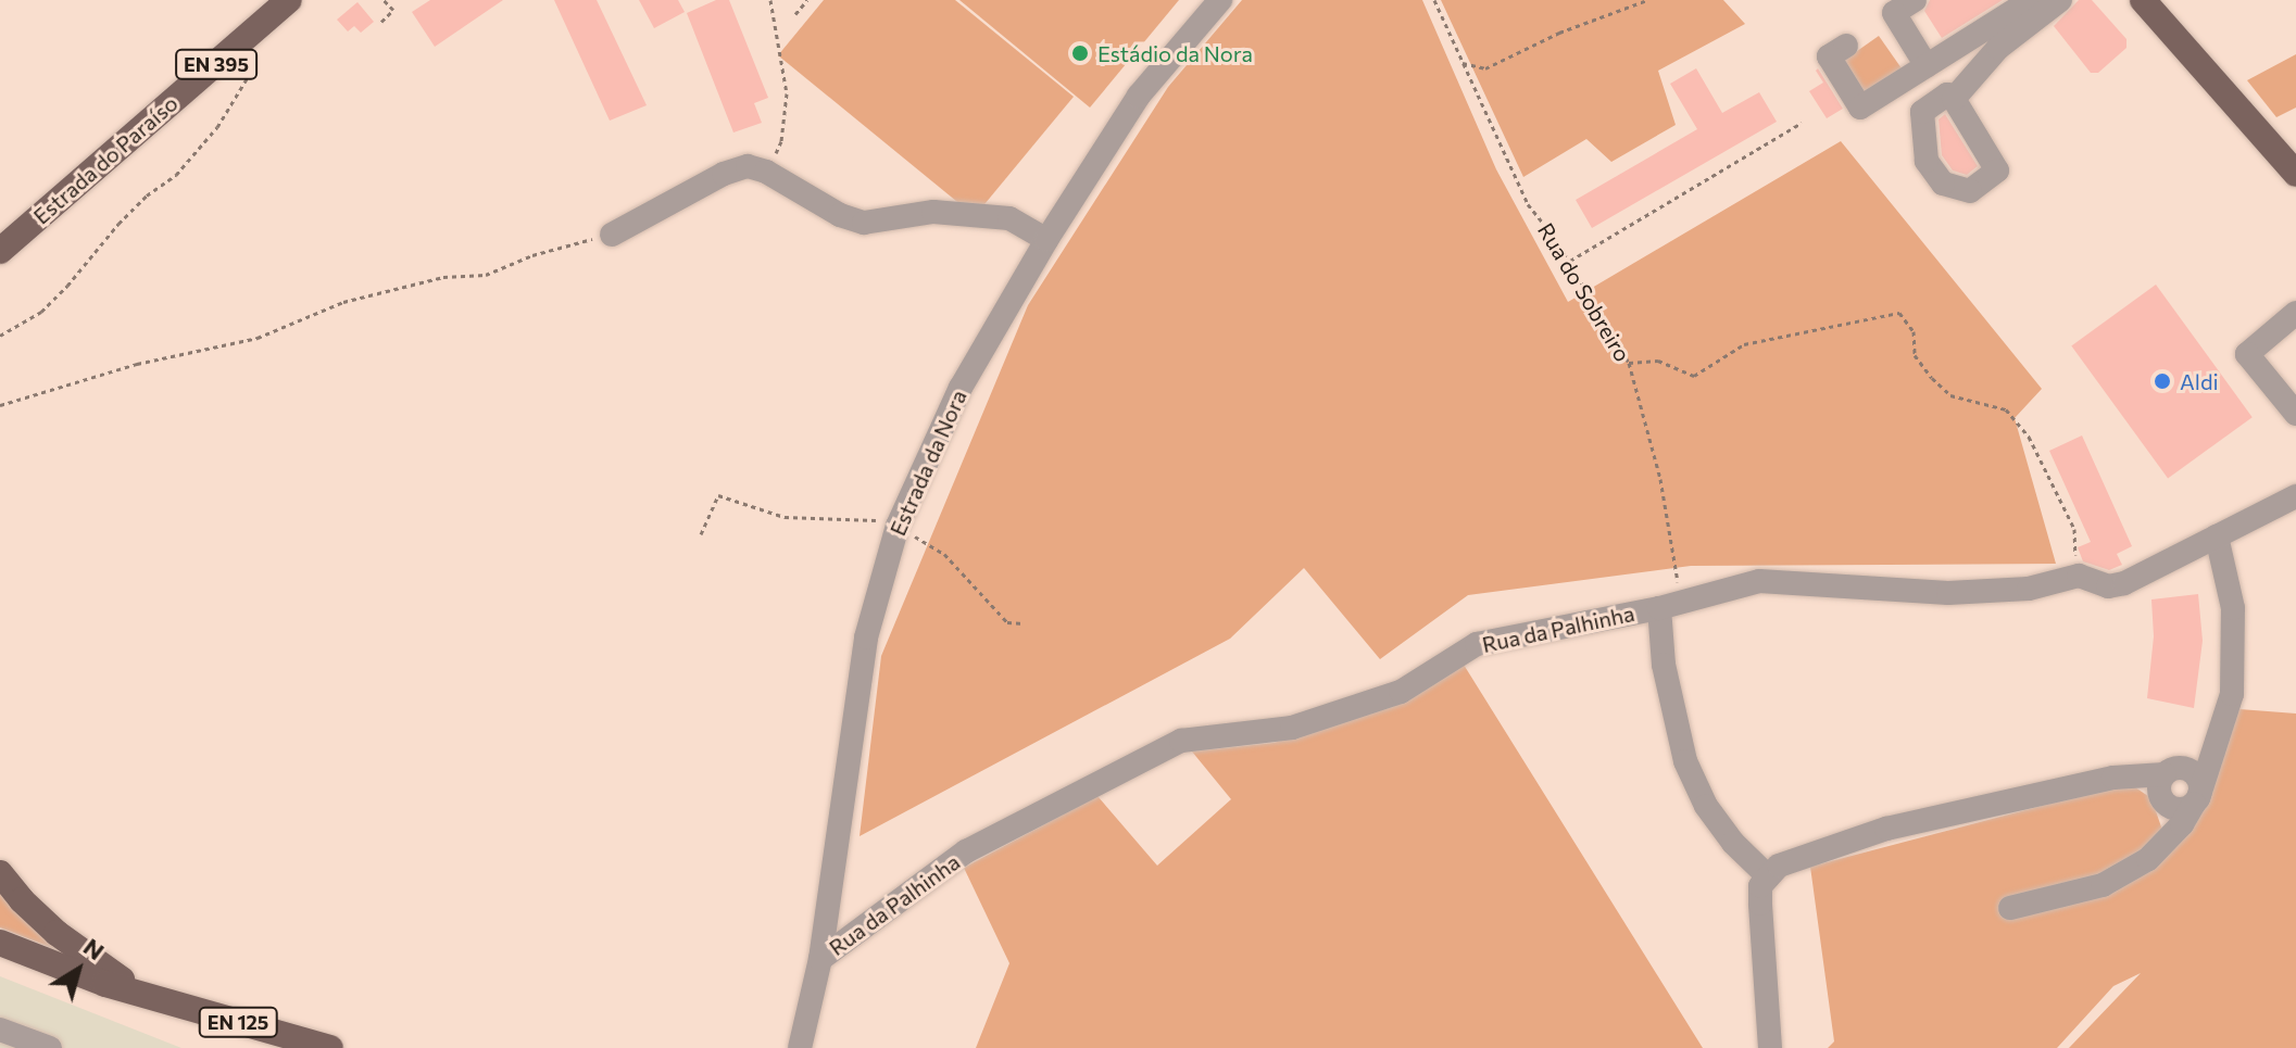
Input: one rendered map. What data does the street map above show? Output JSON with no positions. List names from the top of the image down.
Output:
{
  "streets": {
    "main road": ["EN 395", "Estrada do Paraíso", "EN 125"],
    "street": ["Estrada da Nora", "Rua da Palhinha"],
    "path": ["Rua do Sobreiro"]
  },
  "crossings": [
    ["Rua do Sobreiro", "Rua da Palhinha"],
    ["Estrada da Nora", "Rua da Palhinha"]
  ],
  "places": ["Estádio da Nora", "Aldi"],
  "north": "top right"
}
